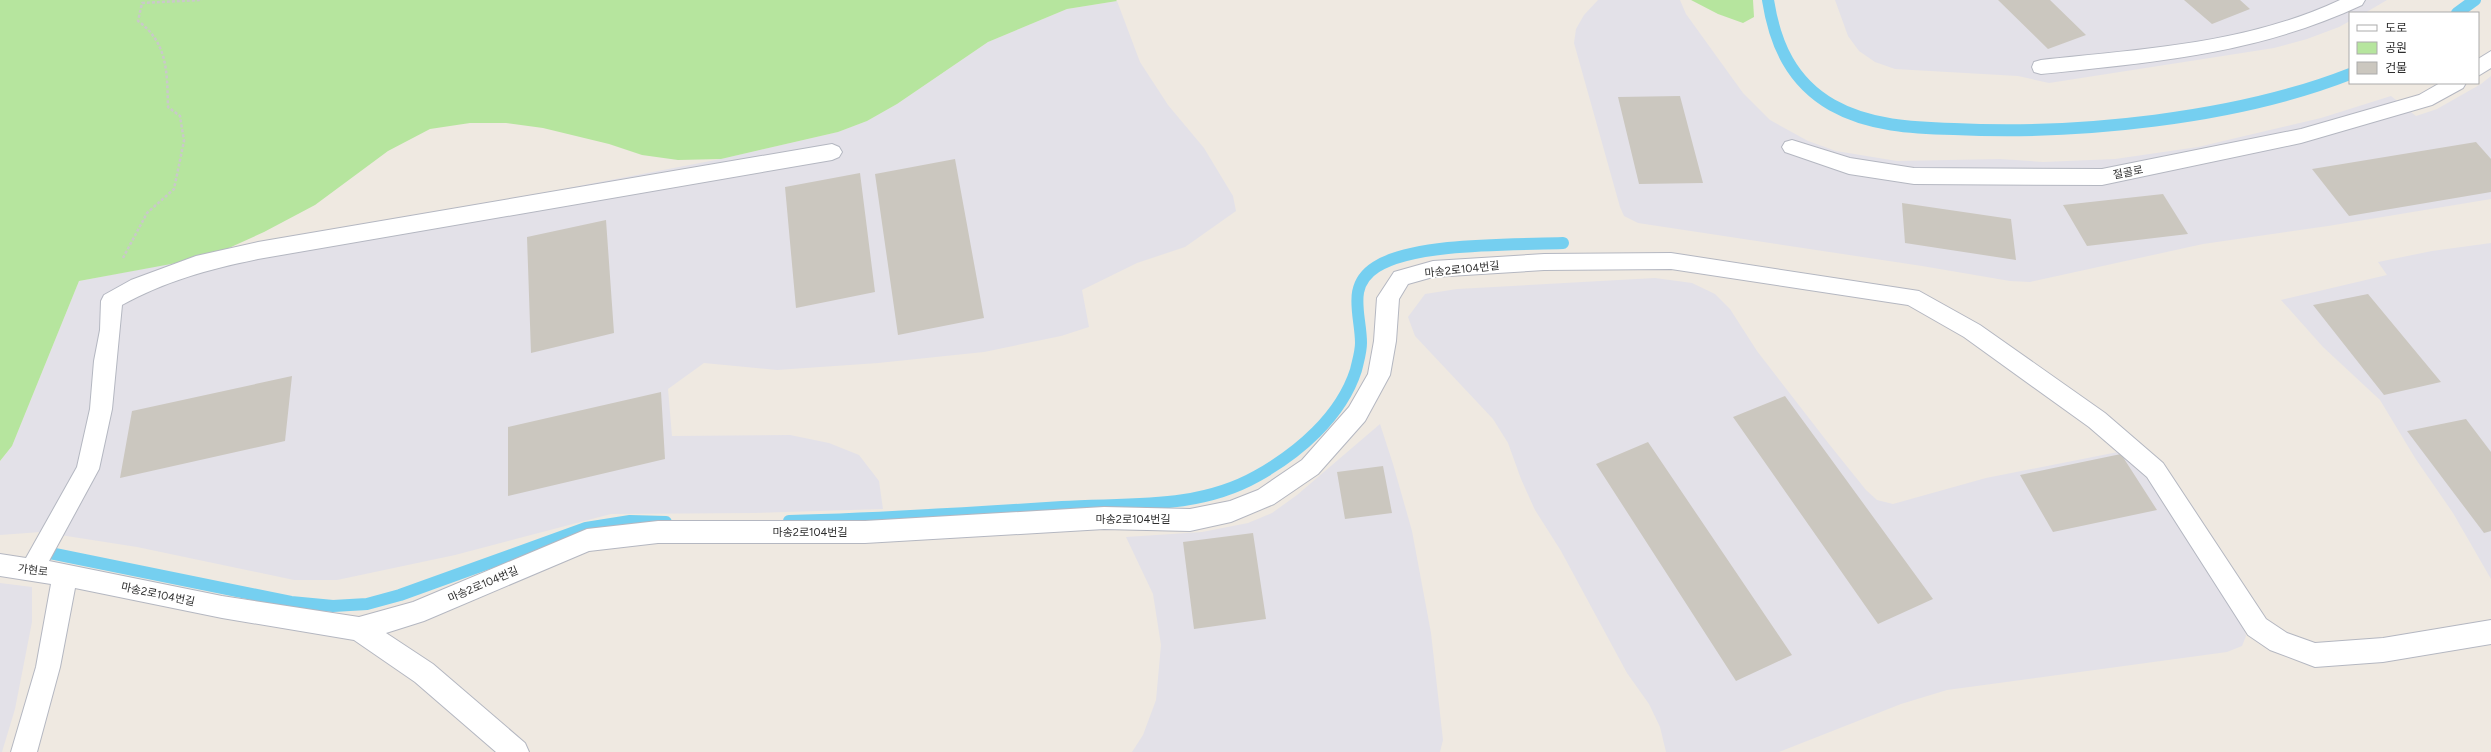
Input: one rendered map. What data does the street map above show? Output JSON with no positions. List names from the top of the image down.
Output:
{
  "streets": {
    "lane": ["절골로", "마송2로104번길", "가현로"]
  },
  "crossings": [
    ["마송2로104번길", "가현로"]
  ],
  "legend": ["도로", "공원", "건물"]
}
